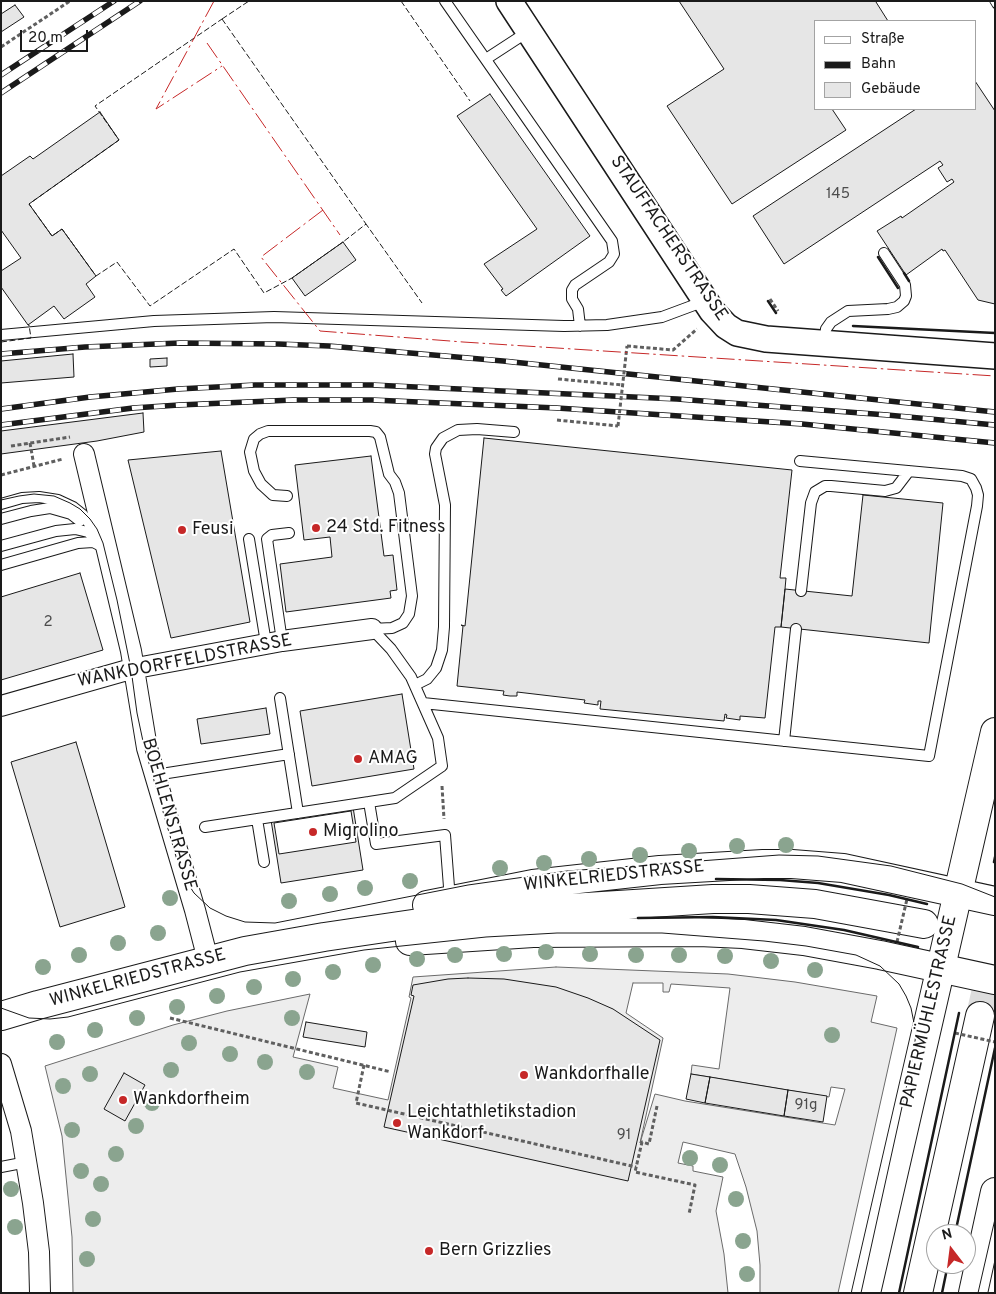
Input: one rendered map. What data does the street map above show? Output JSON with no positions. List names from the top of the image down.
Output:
{
  "streets": {
    "main road": ["WINKELRIEDSTRASSE", "PAPIERMÜHLESTRASSE"],
    "street": ["STAUFFACHERSTRASSE", "WANKDORFFELDSTRASSE", "BOEHLENSTRASSE"]
  },
  "crossings": [
    ["WANKDORFFELDSTRASSE", "BOEHLENSTRASSE"],
    ["BOEHLENSTRASSE", "WINKELRIEDSTRASSE"],
    ["WINKELRIEDSTRASSE", "PAPIERMÜHLESTRASSE"]
  ],
  "places": [
    "24 Std. Fitness",
    "Feusi",
    "AMAG",
    "Migrolino",
    "Wankdorfhalle",
    "Wankdorfheim",
    "Leichtathletikstadion Wankdorf",
    "Bern Grizzlies"
  ],
  "house_numbers": [
    "145",
    "2",
    "91g",
    "91"
  ],
  "legend": ["Straße", "Bahn", "Gebäude"],
  "scale_bar": "20 m",
  "north": "top"
}
